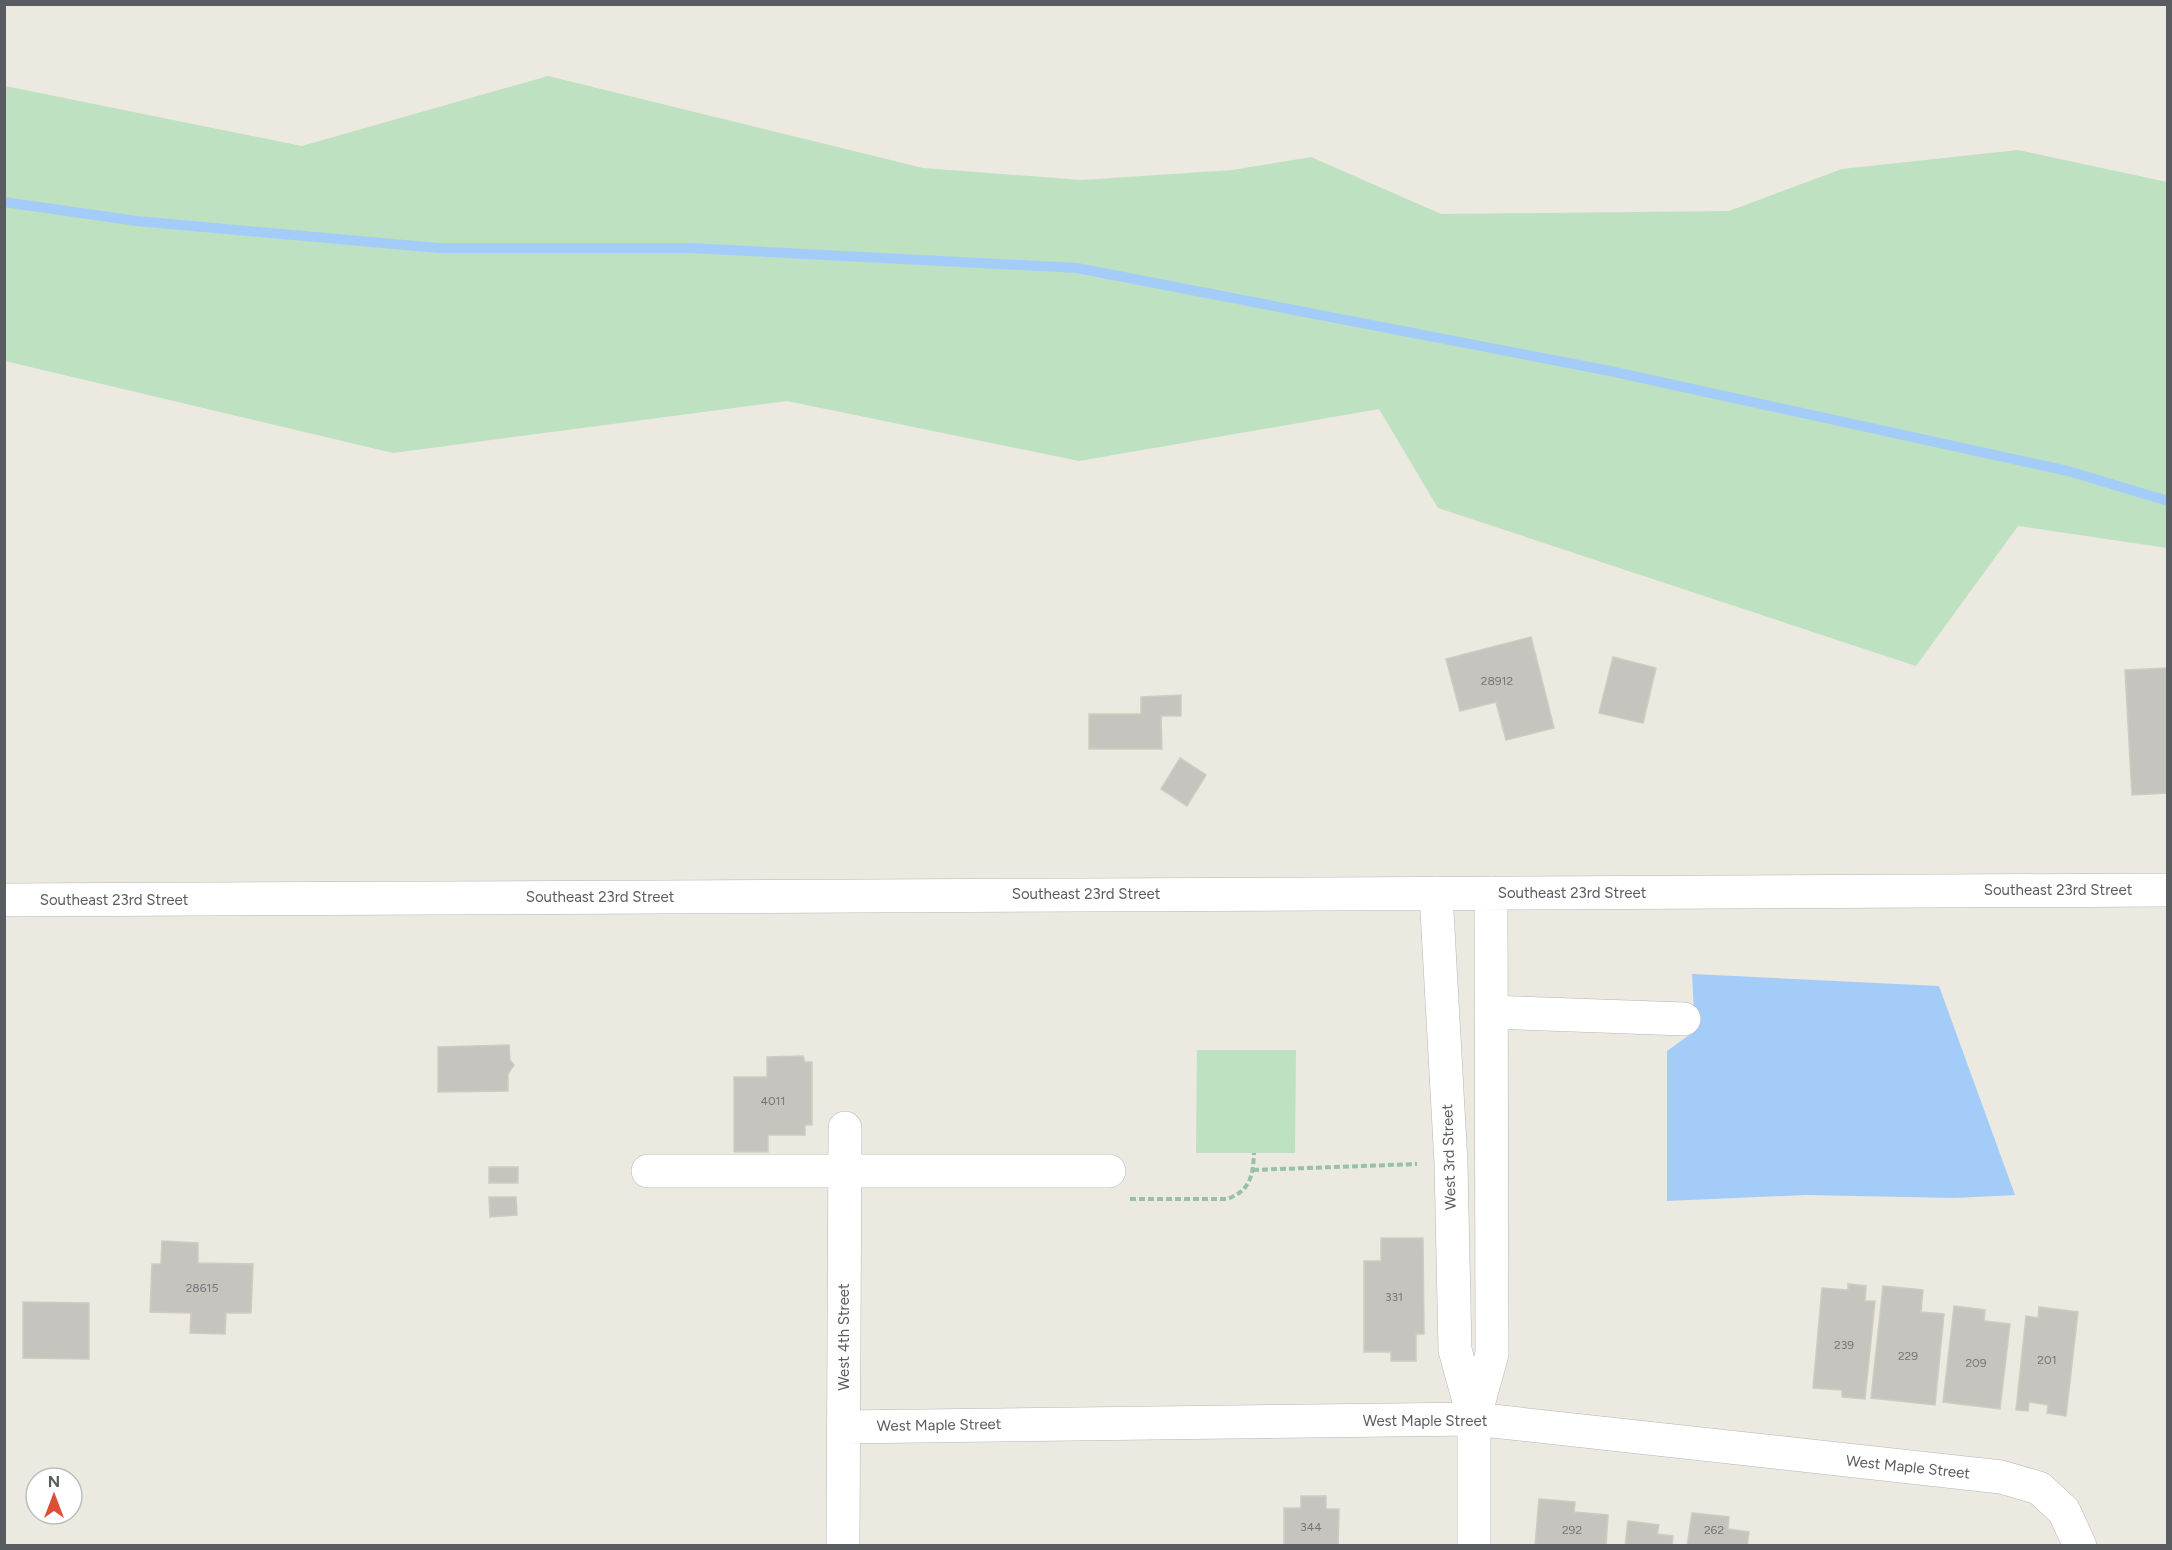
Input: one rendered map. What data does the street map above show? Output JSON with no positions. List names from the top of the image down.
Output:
{
  "streets": {
    "street": [
      "Southeast 23rd Street",
      "West 3rd Street",
      "West 4th Street",
      "West Maple Street"
    ]
  },
  "crossings": [
    ["Southeast 23rd Street", "West 3rd Street"],
    ["West 3rd Street", "West Maple Street"],
    ["West 4th Street", "West Maple Street"]
  ],
  "house_numbers": [
    "28912",
    "4011",
    "28615",
    "331",
    "239",
    "229",
    "201",
    "209",
    "344",
    "292",
    "262"
  ],
  "north": "top"
}
